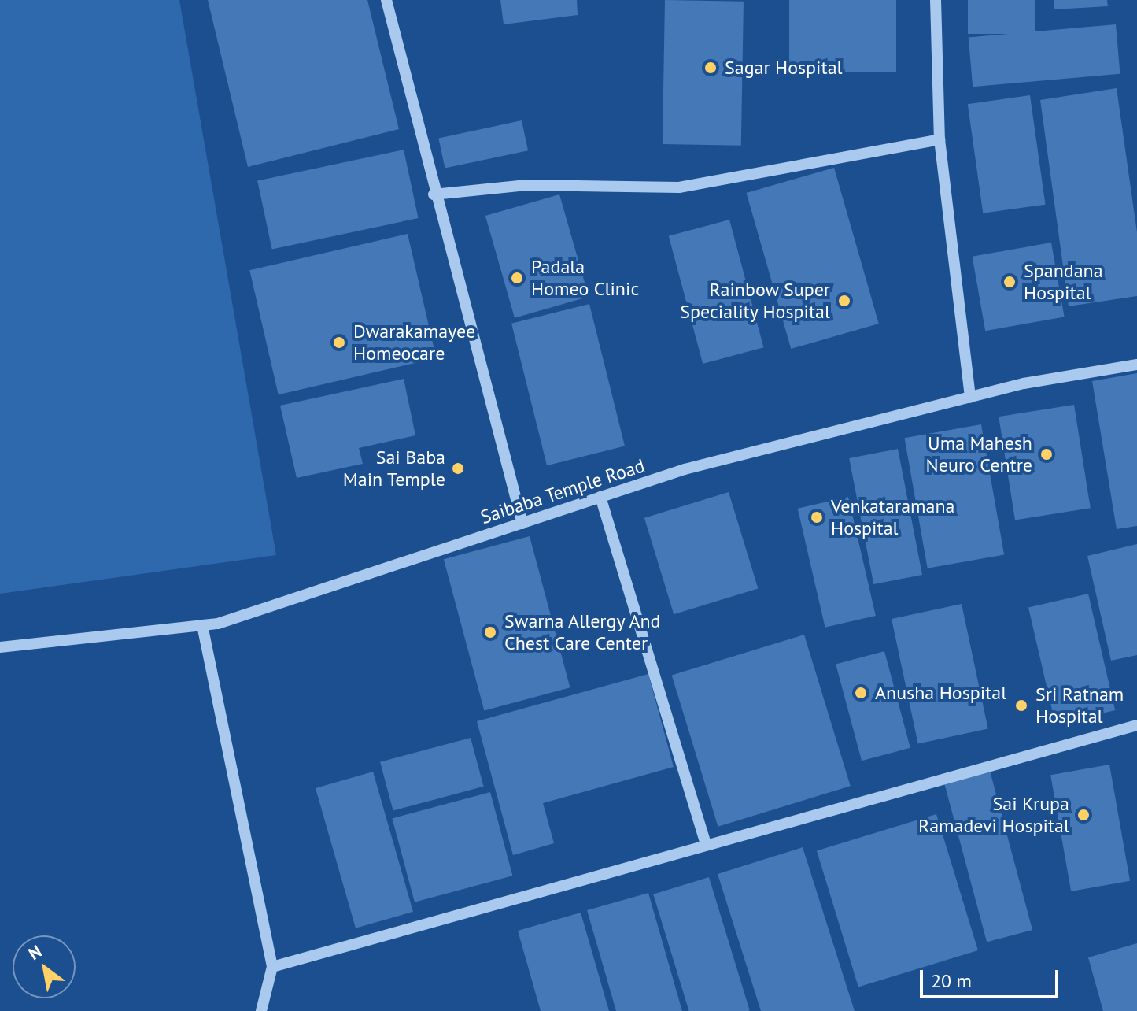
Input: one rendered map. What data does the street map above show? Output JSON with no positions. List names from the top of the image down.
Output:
{
  "streets": {
    "street": ["Saibaba Temple Road"]
  },
  "places": [
    "Sagar Hospital",
    "Padala Homeo Clinic",
    "Spandana Hospital",
    "Rainbow Super Speciality Hospital",
    "Dwarakamayee Homeocare",
    "Uma Mahesh Neuro Centre",
    "Sai Baba Main Temple",
    "Venkataramana Hospital",
    "Swarna Allergy And Chest Care Center",
    "Anusha Hospital",
    "Sri Ratnam Hospital",
    "Sai Krupa Ramadevi Hospital"
  ],
  "scale_bar": "20 m",
  "north": "top left"
}
